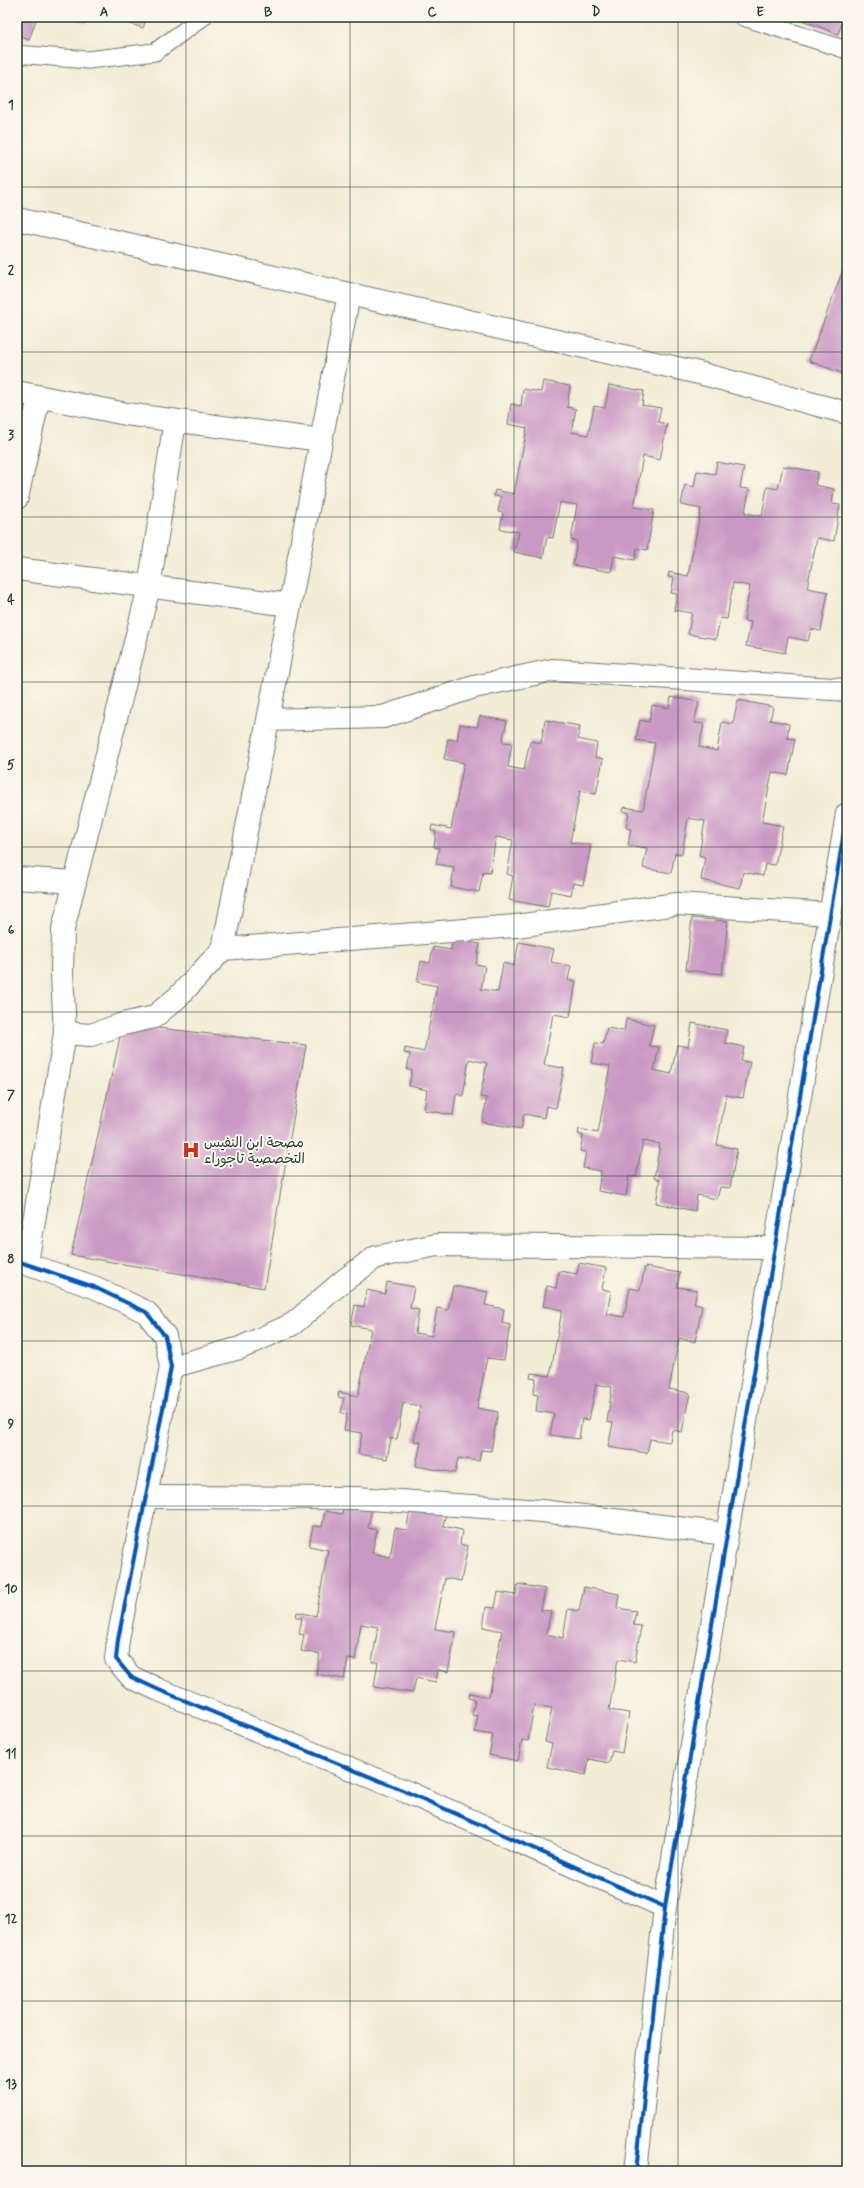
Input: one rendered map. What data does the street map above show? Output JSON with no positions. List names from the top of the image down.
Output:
{
  "places": {
    "hospital": ["مصحة ابن النفيس التخصصية تاجوراء"]
  },
  "grid": {
    "columns": [
      "A",
      "B",
      "C",
      "D",
      "E"
    ],
    "rows": [
      "1",
      "2",
      "3",
      "4",
      "5",
      "6",
      "7",
      "8",
      "9",
      "10",
      "11",
      "12",
      "13"
    ]
  }
}
